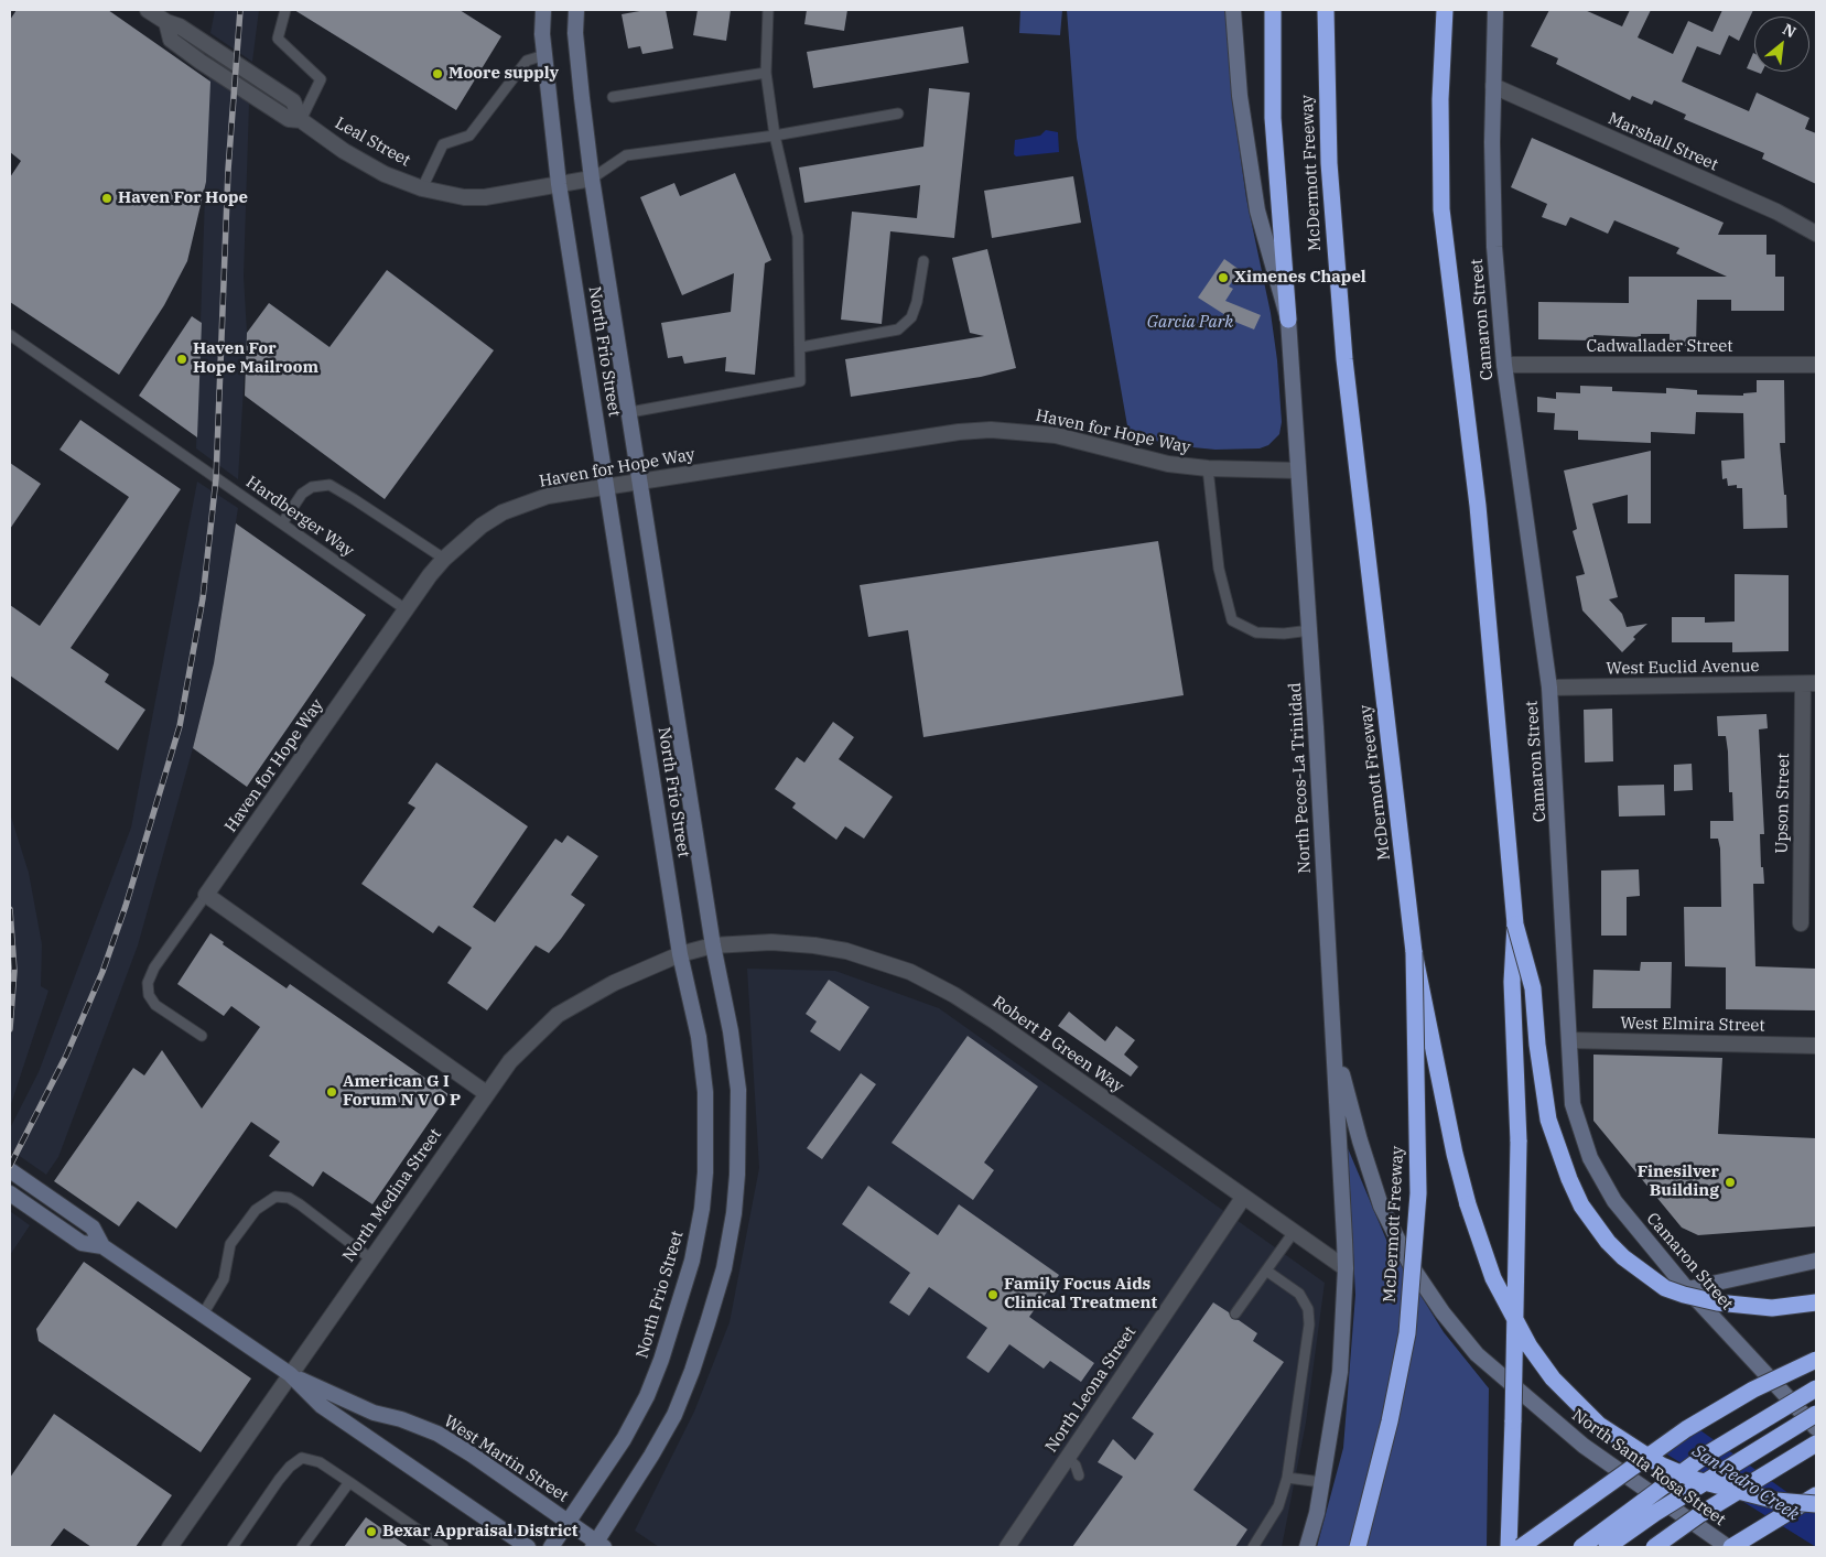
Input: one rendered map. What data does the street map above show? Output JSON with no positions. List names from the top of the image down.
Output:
{
  "streets": {
    "highway": ["McDermott Freeway"],
    "main road": [
      "Camaron Street",
      "North Frio Street",
      "North Pecos-La Trinidad",
      "West Martin Street",
      "North Santa Rosa Street"
    ],
    "street": [
      "Leal Street",
      "Marshall Street",
      "Cadwallader Street",
      "Haven for Hope Way",
      "West Euclid Avenue",
      "Upson Street",
      "West Elmira Street",
      "Robert B Green Way",
      "North Medina Street",
      "North Leona Street"
    ],
    "lane": ["Hardberger Way"]
  },
  "crossings": [
    ["Leal Street", "North Frio Street"],
    ["Marshall Street", "Camaron Street"],
    ["Camaron Street", "Cadwallader Street"],
    ["Camaron Street", "West Euclid Avenue"],
    ["Camaron Street", "West Elmira Street"],
    ["North Frio Street", "Haven for Hope Way"],
    ["North Frio Street", "Robert B Green Way"],
    ["North Frio Street", "North Medina Street"],
    ["North Frio Street", "West Martin Street"],
    ["Haven for Hope Way", "Hardberger Way"],
    ["Haven for Hope Way", "North Pecos-La Trinidad"],
    ["West Euclid Avenue", "Upson Street"],
    ["North Pecos-La Trinidad", "Robert B Green Way"],
    ["North Pecos-La Trinidad", "North Santa Rosa Street"],
    ["Robert B Green Way", "North Medina Street"],
    ["Robert B Green Way", "North Leona Street"],
    ["North Medina Street", "West Martin Street"]
  ],
  "water": ["San Pedro Creek"],
  "parks": ["Garcia Park"],
  "places": [
    "Moore supply",
    "Haven For Hope",
    "Ximenes Chapel",
    "Haven For Hope Mailroom",
    "American G I Forum N V O P",
    "Finesilver Building",
    "Family Focus Aids Clinical Treatment",
    "Bexar Appraisal District"
  ],
  "north": "top right"
}
